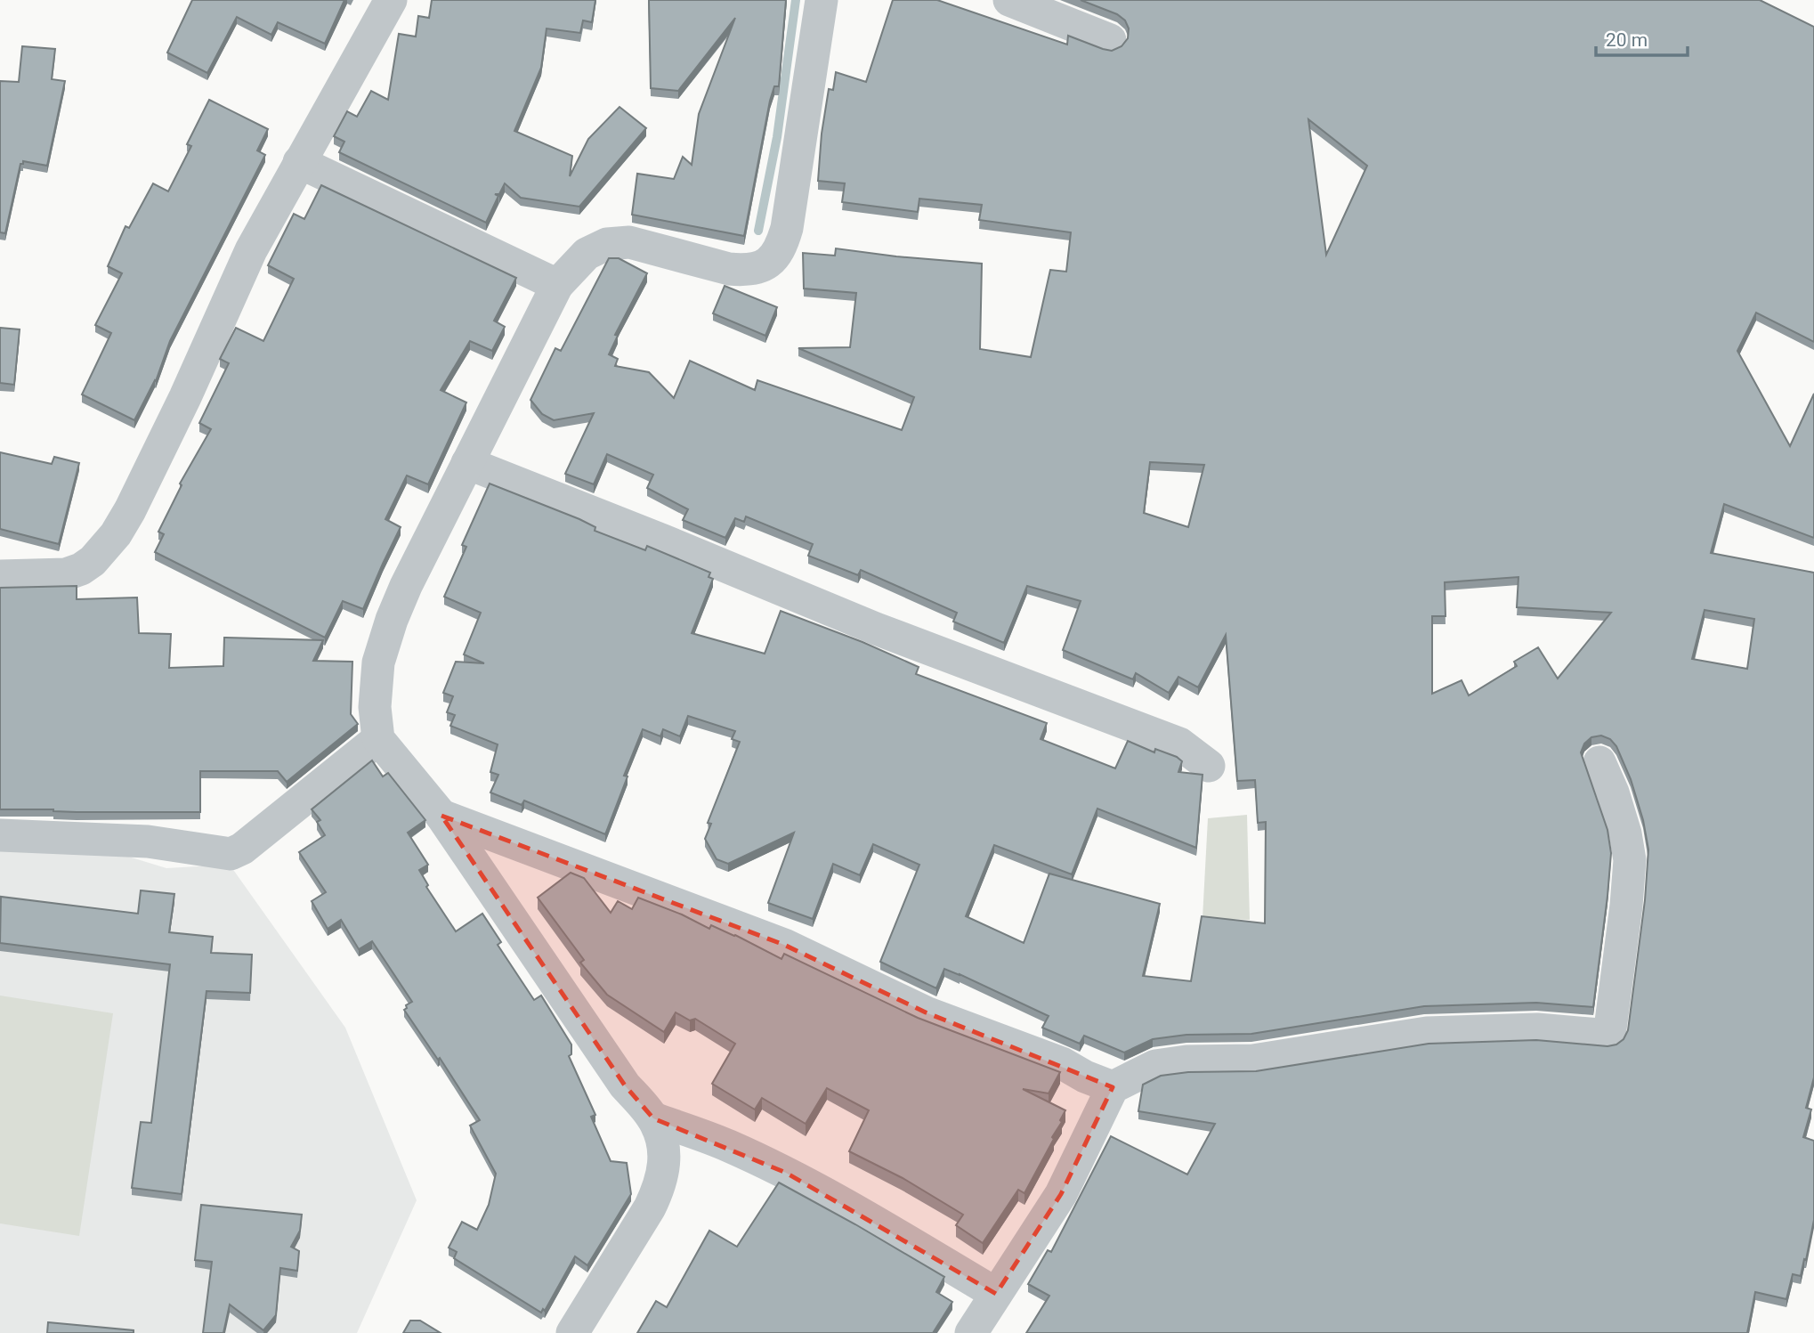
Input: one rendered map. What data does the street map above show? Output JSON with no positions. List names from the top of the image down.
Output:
{
  "scale_bar": "20 m"
}
